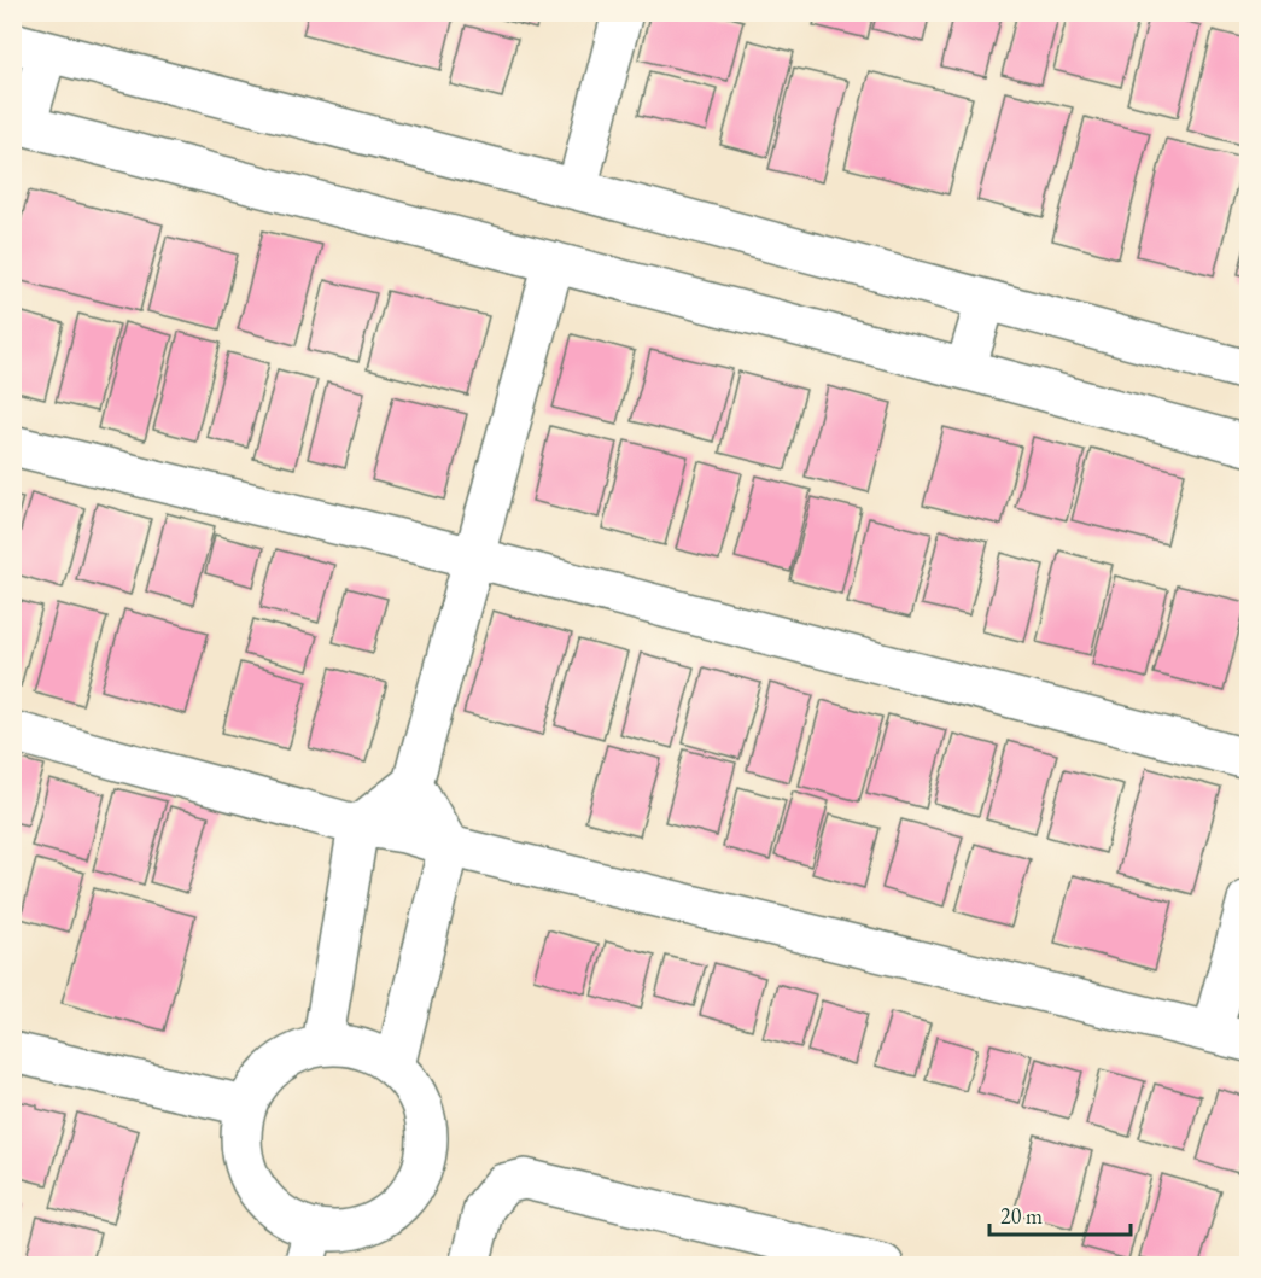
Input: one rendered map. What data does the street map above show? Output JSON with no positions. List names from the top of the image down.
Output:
{
  "scale_bar": "20 m"
}
